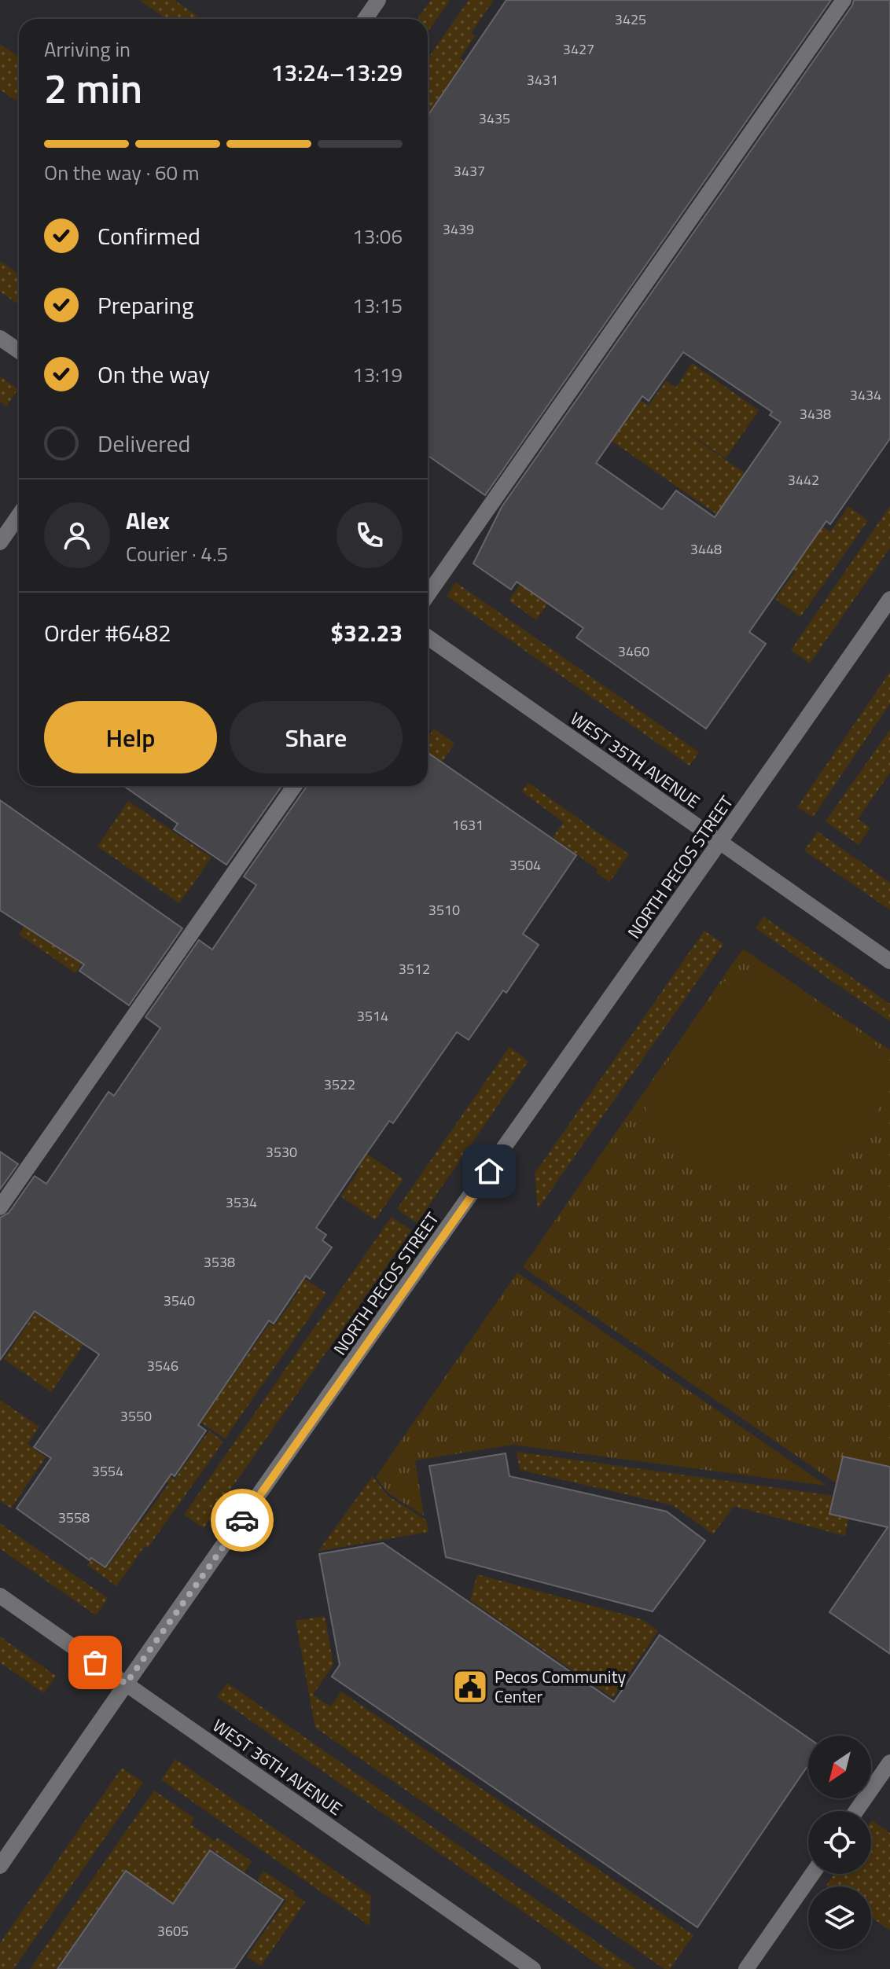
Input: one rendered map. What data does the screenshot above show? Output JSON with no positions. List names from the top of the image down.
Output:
{
  "streets": {
    "street": ["WEST 35TH AVENUE", "NORTH PECOS STREET", "WEST 36TH AVENUE"]
  },
  "crossings": [
    ["WEST 35TH AVENUE", "NORTH PECOS STREET"],
    ["NORTH PECOS STREET", "WEST 36TH AVENUE"]
  ],
  "places": {
    "public building": ["Pecos Community Center"]
  },
  "house_numbers": [
    "3425",
    "3427",
    "3431",
    "3435",
    "3437",
    "3439",
    "3434",
    "3438",
    "3442",
    "3448",
    "3460",
    "1631",
    "3504",
    "3510",
    "3512",
    "3514",
    "3522",
    "3530",
    "3534",
    "3538",
    "3540",
    "3546",
    "3550",
    "3554",
    "3558",
    "3605"
  ],
  "north": "bottom left",
  "page": {
    "heading": ["2 min", "Arriving in", "13:24–13:29"],
    "panel": [
      "Alex",
      "Courier · 4.5",
      "Order #6482",
      "$32.23"
    ],
    "bar": "On the way · 60 m",
    "list": [
      ["Confirmed", "13:06"],
      ["Preparing", "13:15"],
      ["On the way", "13:19"],
      "Delivered"
    ],
    "buttons": ["Help", "Share"]
  }
}
